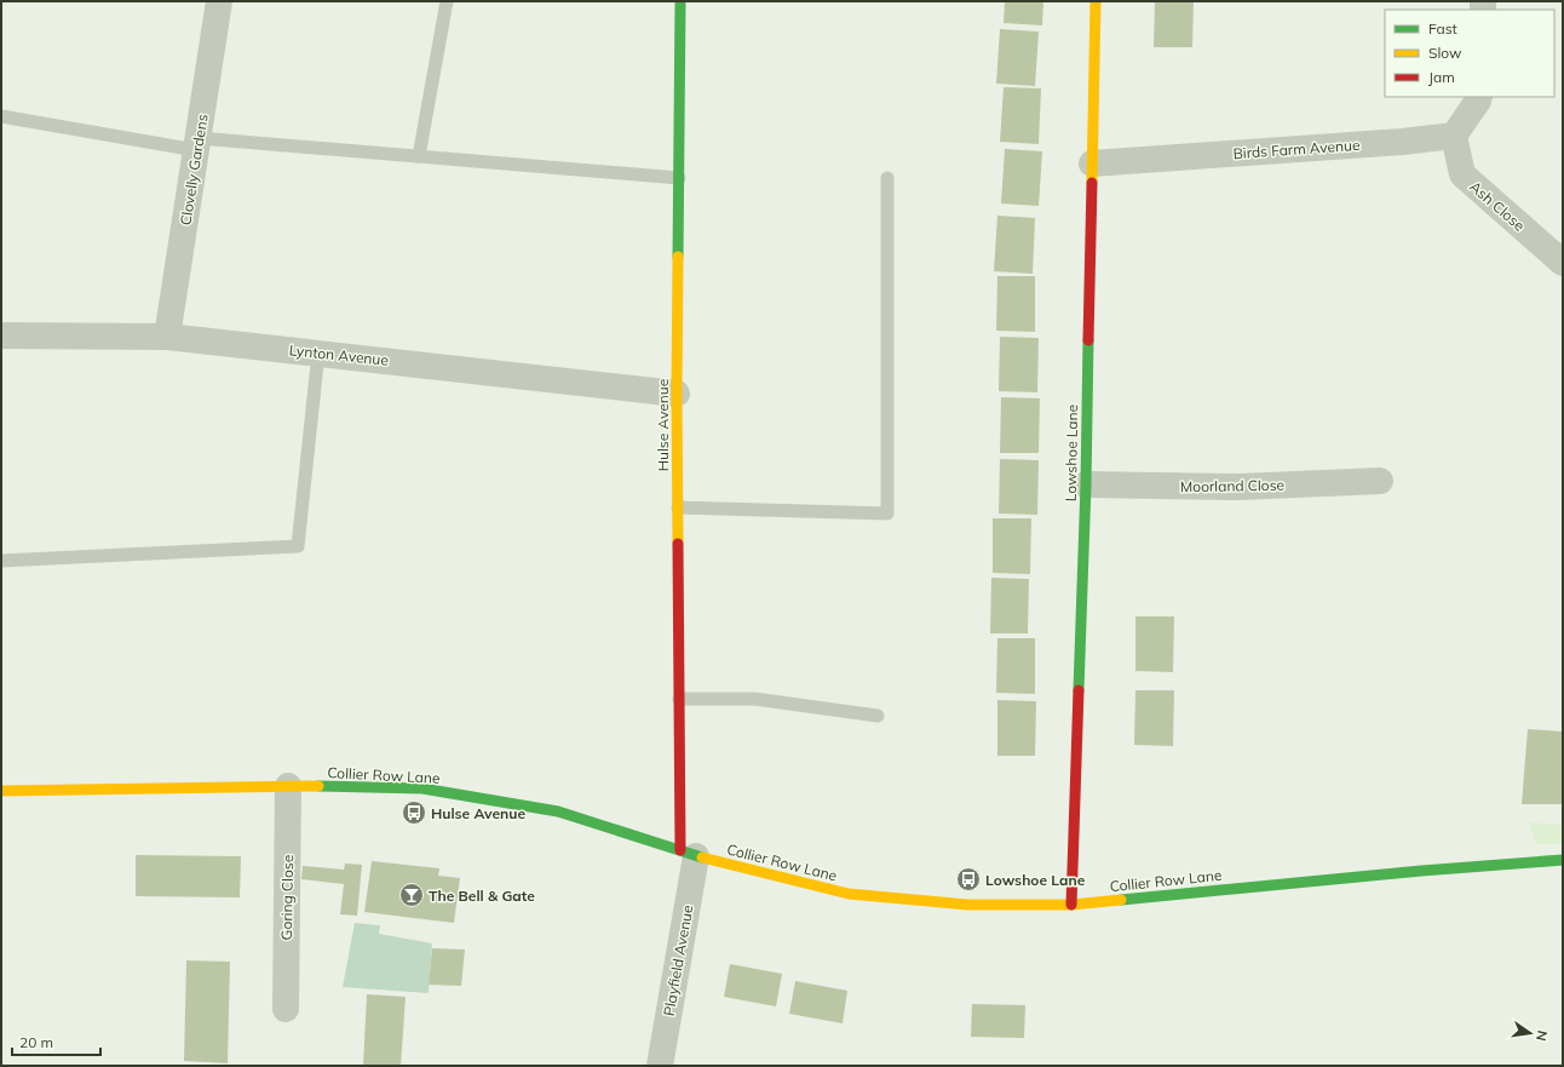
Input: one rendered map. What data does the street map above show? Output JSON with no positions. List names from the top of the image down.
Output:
{
  "streets": {
    "street": [
      "Birds Farm Avenue",
      "Clovelly Gardens",
      "Ash Close",
      "Lynton Avenue",
      "Hulse Avenue",
      "Lowshoe Lane",
      "Moorland Close",
      "Collier Row Lane",
      "Goring Close",
      "Playfield Avenue"
    ]
  },
  "crossings": [
    ["Birds Farm Avenue", "Ash Close"],
    ["Birds Farm Avenue", "Lowshoe Lane"],
    ["Clovelly Gardens", "Lynton Avenue"],
    ["Lynton Avenue", "Hulse Avenue"],
    ["Hulse Avenue", "Collier Row Lane"],
    ["Hulse Avenue", "Playfield Avenue"],
    ["Lowshoe Lane", "Moorland Close"],
    ["Lowshoe Lane", "Collier Row Lane"],
    ["Collier Row Lane", "Goring Close"],
    ["Collier Row Lane", "Playfield Avenue"]
  ],
  "places": {
    "bus stop": ["Hulse Avenue", "Lowshoe Lane"],
    "bar": ["The Bell & Gate"]
  },
  "legend": ["Fast", "Slow", "Jam"],
  "scale_bar": "20 m",
  "north": "right"
}
